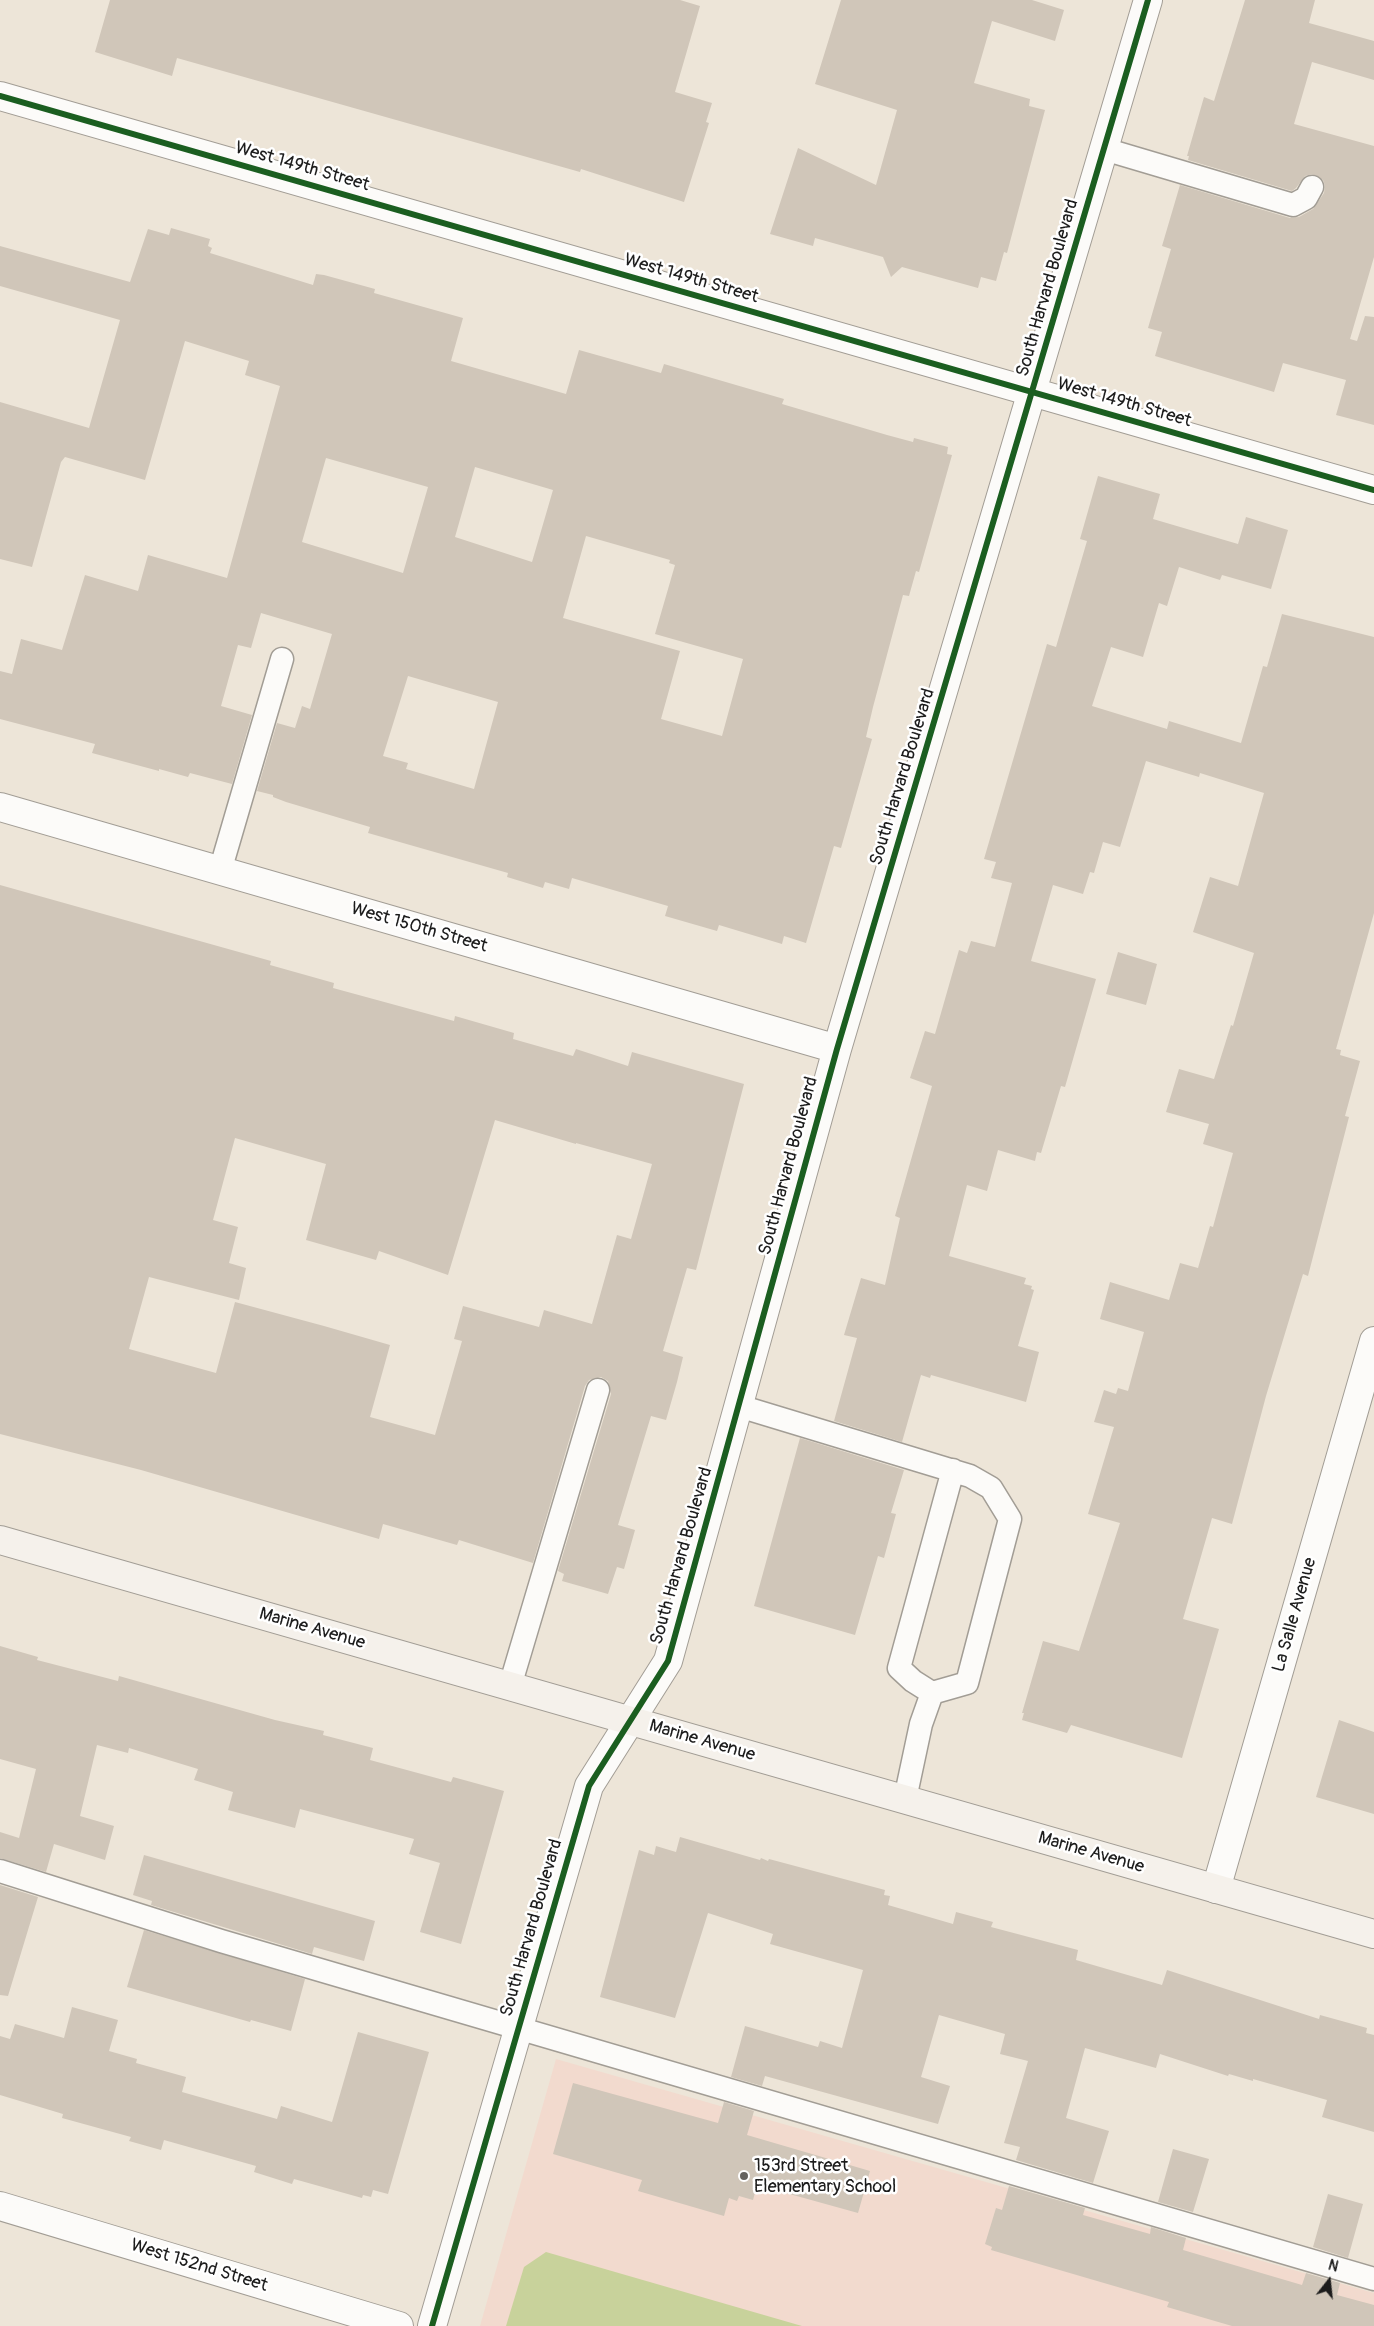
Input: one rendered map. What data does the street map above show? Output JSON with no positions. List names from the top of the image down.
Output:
{
  "streets": {
    "main road": ["Marine Avenue"],
    "street": [
      "West 149th Street",
      "South Harvard Boulevard",
      "West 150th Street",
      "La Salle Avenue",
      "West 152nd Street"
    ]
  },
  "crossings": [
    ["West 149th Street", "South Harvard Boulevard"],
    ["South Harvard Boulevard", "West 150th Street"],
    ["South Harvard Boulevard", "Marine Avenue"],
    ["La Salle Avenue", "Marine Avenue"]
  ],
  "places": ["153rd Street Elementary School"],
  "north": "top"
}
